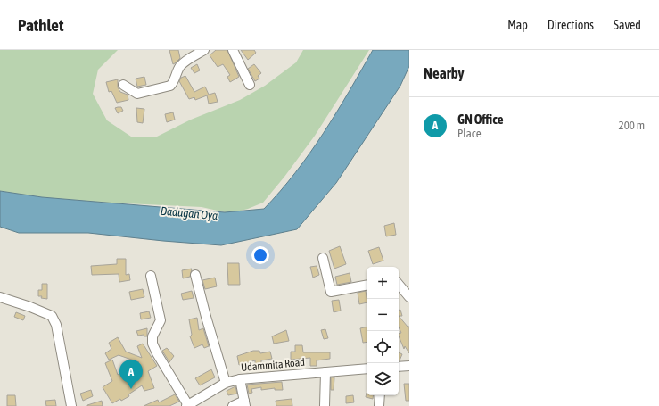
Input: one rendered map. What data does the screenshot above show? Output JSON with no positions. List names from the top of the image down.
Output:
{
  "streets": {
    "street": ["Udammita Road"]
  },
  "water": ["Dadugan Oya"],
  "page": {
    "header": "Pathlet",
    "nav": ["Map", "Directions", "Saved"],
    "heading": "Nearby",
    "list": [
      {
        "mark": "A",
        "name": "GN Office",
        "note": "Place",
        "value": "200 m"
      }
    ],
    "map_buttons": ["+", "−"],
    "pins": "A"
  }
}
